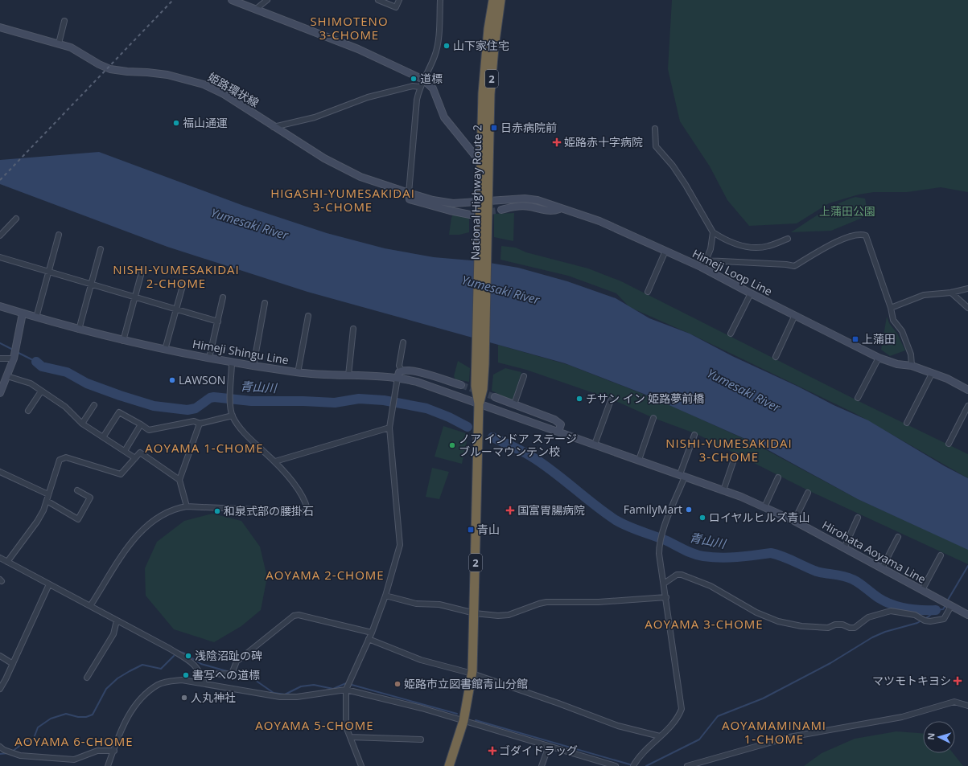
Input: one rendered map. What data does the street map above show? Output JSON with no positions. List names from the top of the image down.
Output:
{
  "streets": {
    "highway": ["2", "National Highway Route 2"],
    "main road": [
      "姫路環状線",
      "Himeji Loop Line",
      "Himeji Shingu Line",
      "Hirohata Aoyama Line"
    ]
  },
  "crossings": [
    ["姫路環状線", "National Highway Route 2"],
    ["姫路環状線", "Himeji Loop Line"],
    ["National Highway Route 2", "Himeji Loop Line"],
    ["National Highway Route 2", "Himeji Shingu Line"],
    ["National Highway Route 2", "Hirohata Aoyama Line"],
    ["Himeji Shingu Line", "Hirohata Aoyama Line"]
  ],
  "districts": [
    "SHIMOTENO 3-CHOME",
    "HIGASHI-YUMESAKIDAI 3-CHOME",
    "NISHI-YUMESAKIDAI 2-CHOME",
    "NISHI-YUMESAKIDAI 3-CHOME",
    "AOYAMA 1-CHOME",
    "AOYAMA 2-CHOME",
    "AOYAMA 3-CHOME",
    "AOYAMA 5-CHOME",
    "AOYAMAMINAMI 1-CHOME",
    "AOYAMA 6-CHOME"
  ],
  "water": ["Yumesaki River", "青山川"],
  "parks": ["上蒲田公園"],
  "places": {
    "other": [
      "山下家住宅",
      "道標",
      "福山通運",
      "LAWSON",
      "チサン イン 姫路夢前橋",
      "ノア インドア ステージ ブルーマウンテン校",
      "FamilyMart",
      "和泉式部の腰掛石",
      "ロイヤルヒルズ青山",
      "浅陰沼趾の碑",
      "書写への道標",
      "姫路市立図書館青山分館",
      "人丸神社"
    ],
    "transit": ["日赤病院前", "上蒲田", "青山"],
    "health": [
      "姫路赤十字病院",
      "国富胃腸病院",
      "マツモトキヨシ",
      "ゴダイドラッグ"
    ]
  },
  "north": "left"
}
